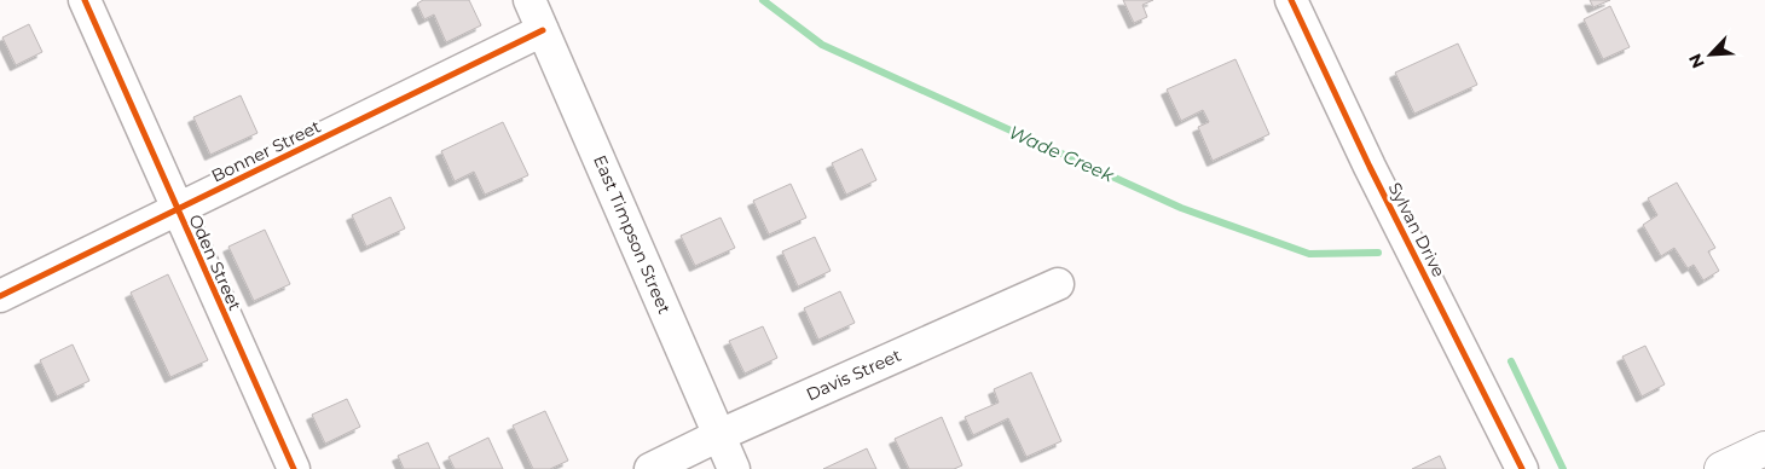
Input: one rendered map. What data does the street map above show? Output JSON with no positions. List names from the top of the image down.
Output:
{
  "streets": {
    "street": [
      "Bonner Street",
      "Sylvan Drive",
      "East Timpson Street",
      "Oden Street",
      "Davis Street"
    ]
  },
  "crossings": [
    ["Bonner Street", "East Timpson Street"],
    ["Bonner Street", "Oden Street"],
    ["East Timpson Street", "Davis Street"]
  ],
  "water": ["Wade Creek"],
  "north": "bottom left"
}
